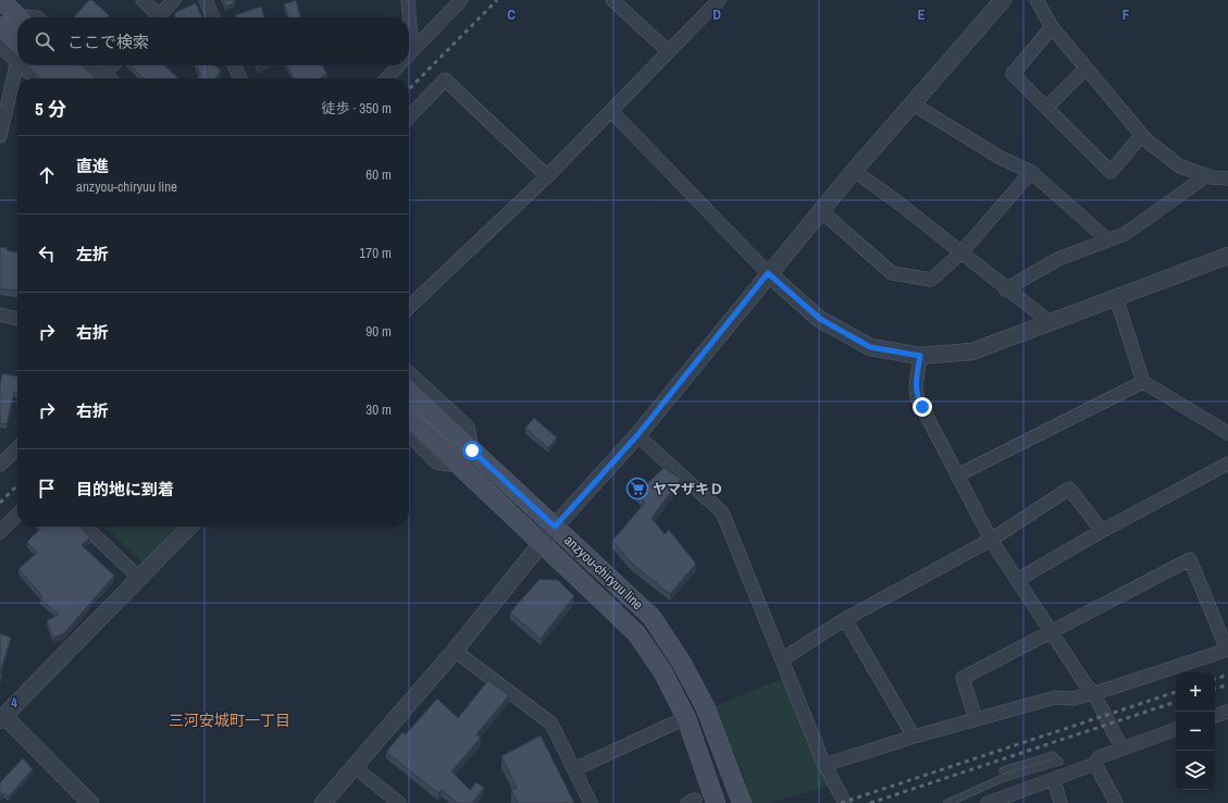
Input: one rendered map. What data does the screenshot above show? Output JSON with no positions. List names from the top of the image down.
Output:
{
  "streets": {
    "main road": ["anzyou-chiryuu line"]
  },
  "districts": ["三河安城町一丁目"],
  "places": {
    "supermarket": ["ヤマザキＤ"]
  },
  "page": {
    "search": "ここで検索",
    "heading": ["5 分", "徒歩 · 350 m"],
    "list": [
      ["直進", "anzyou-chiryuu line", "60 m"],
      ["左折", "170 m"],
      ["右折", "90 m"],
      ["右折", "30 m"],
      "目的地に到着"
    ],
    "map_buttons": ["+", "−"]
  },
  "grid": {
    "columns": [
      "C",
      "D",
      "E",
      "F"
    ],
    "rows": ["4"]
  }
}
